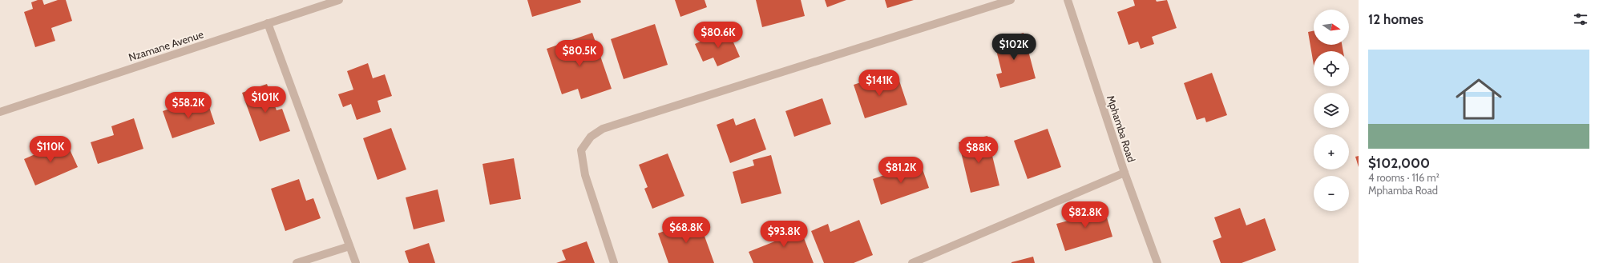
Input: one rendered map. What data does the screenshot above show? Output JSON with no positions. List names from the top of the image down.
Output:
{
  "streets": {
    "street": ["Nzamane Avenue", "Mphamba Road"]
  },
  "north": "right",
  "page": {
    "heading": "12 homes",
    "map_buttons": ["+", "−"],
    "price": [
      "$80.6K",
      "$102K",
      "$80.5K",
      "$141K",
      "$101K",
      "$58.2K",
      "$110K",
      "$88K",
      "$81.2K",
      "$82.8K",
      "$68.8K",
      "$93.8K"
    ],
    "list": [
      {
        "name": "$102,000",
        "note": "4 rooms · 116 m² · Mphamba Road"
      }
    ]
  }
}
